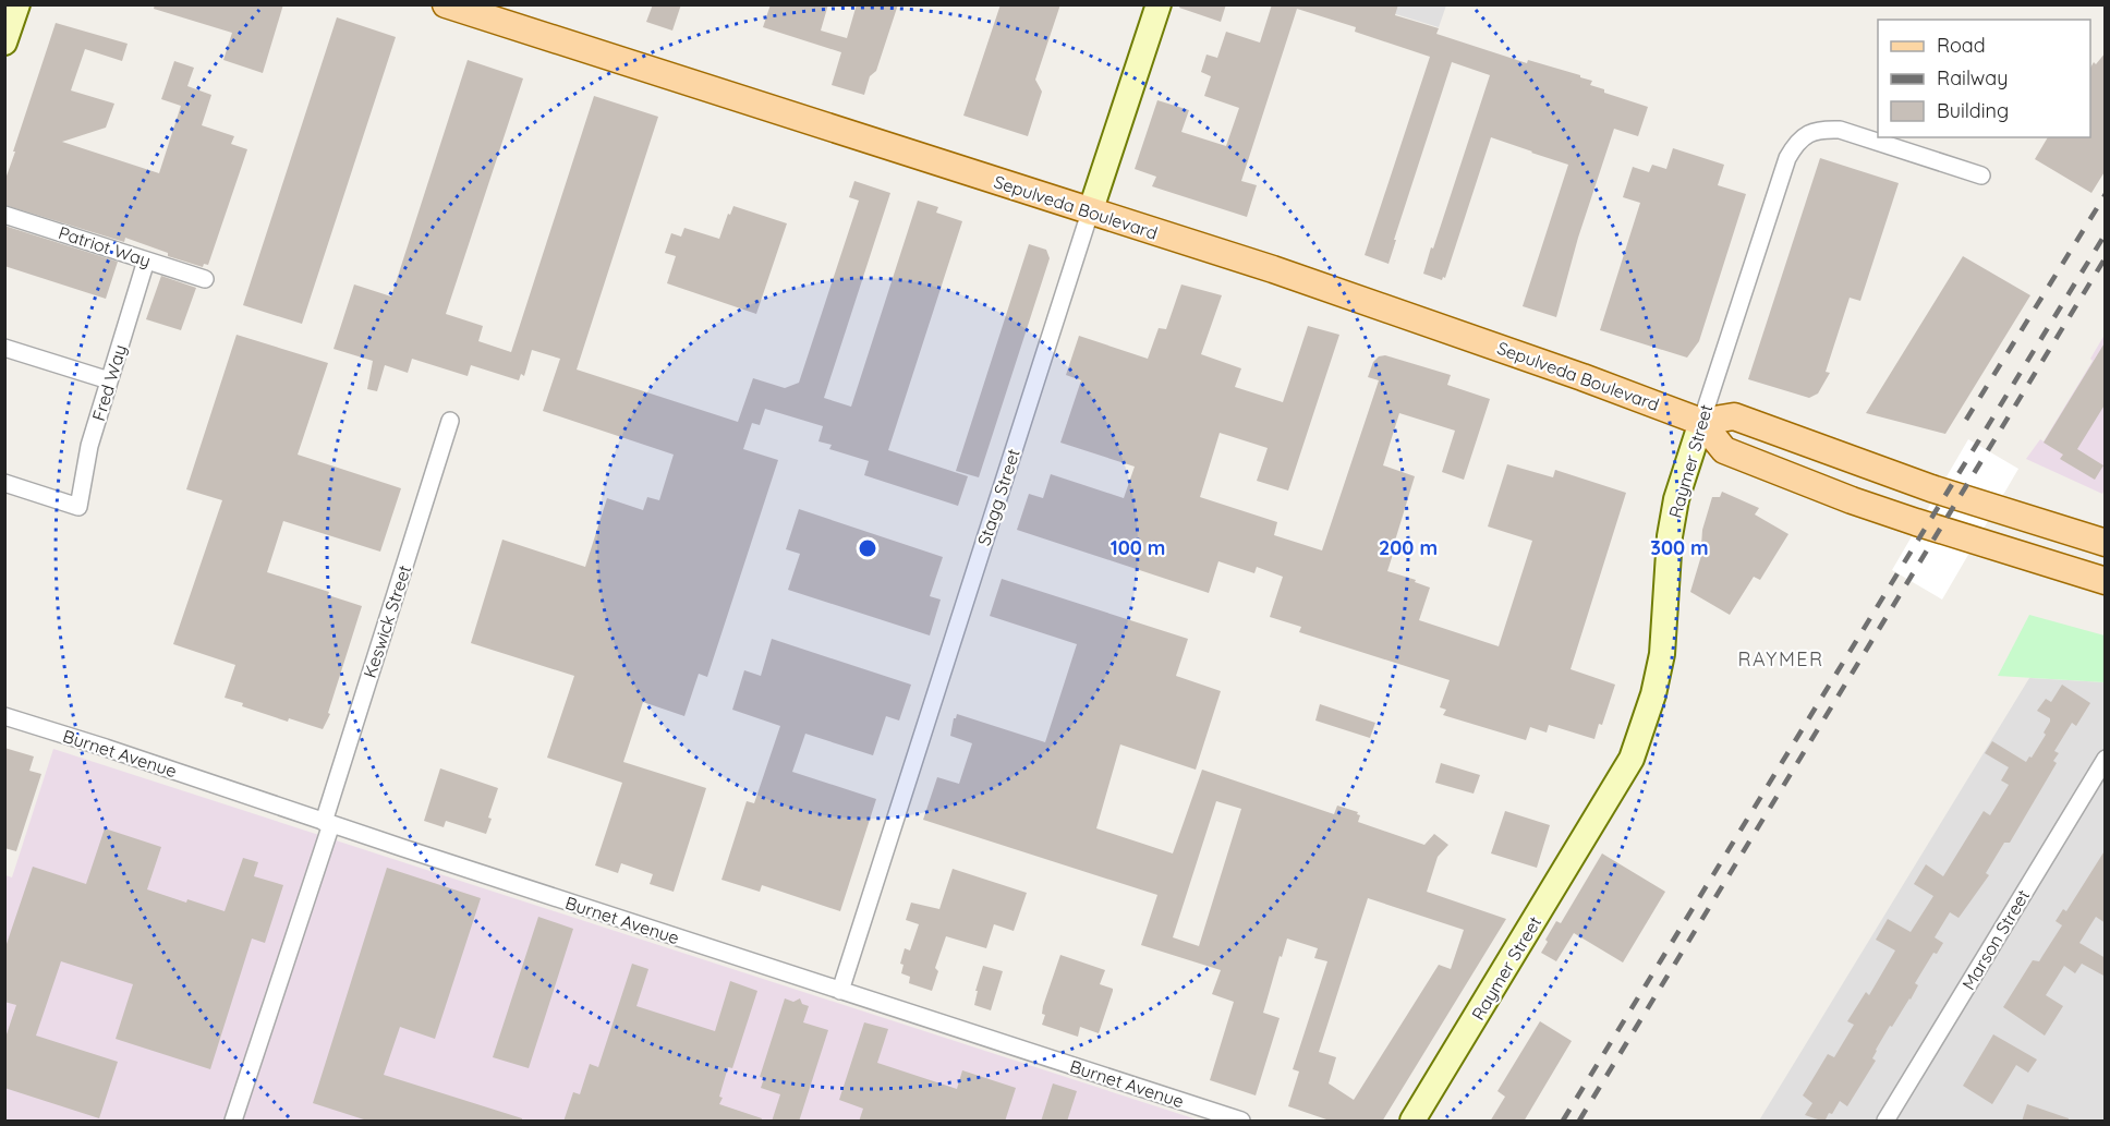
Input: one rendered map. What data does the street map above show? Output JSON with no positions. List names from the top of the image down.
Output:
{
  "streets": {
    "main road": ["Sepulveda Boulevard"],
    "street": [
      "Patriot Way",
      "Fred Way",
      "Raymer Street",
      "Stagg Street",
      "Keswick Street",
      "Burnet Avenue",
      "Marson Street"
    ]
  },
  "crossings": [
    ["Sepulveda Boulevard", "Raymer Street"],
    ["Sepulveda Boulevard", "Stagg Street"],
    ["Patriot Way", "Fred Way"],
    ["Stagg Street", "Burnet Avenue"],
    ["Keswick Street", "Burnet Avenue"]
  ],
  "districts": ["RAYMER"],
  "legend": ["Road", "Railway", "Building"],
  "rings": ["100 m", "200 m", "300 m"]
}
